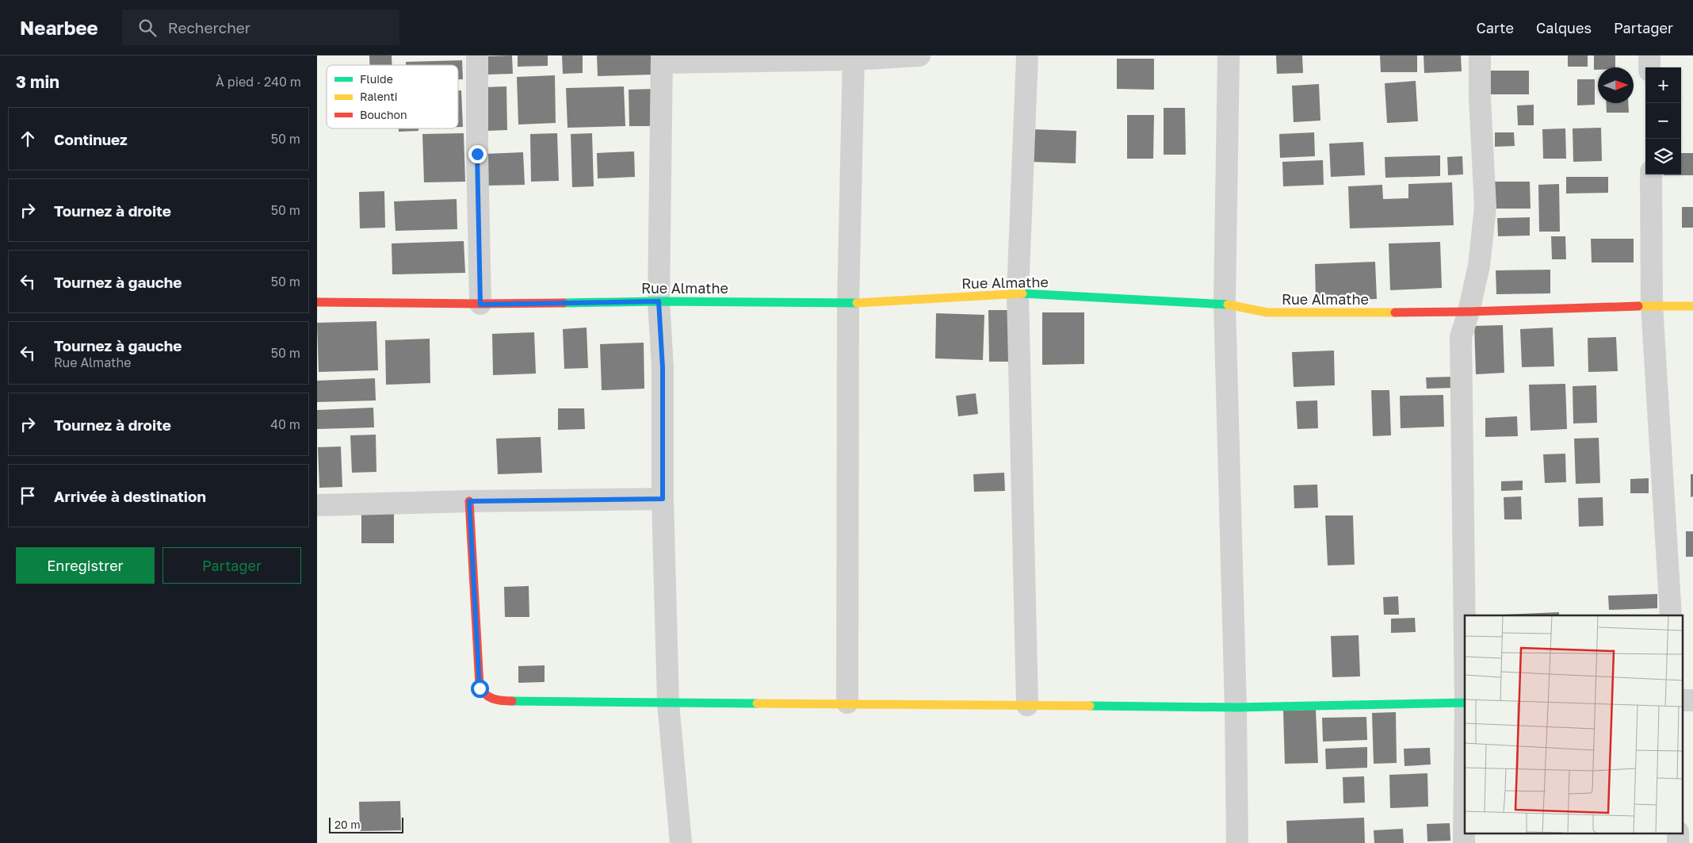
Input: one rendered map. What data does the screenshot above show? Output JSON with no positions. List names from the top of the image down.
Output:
{
  "streets": {
    "street": ["Rue Almathe"]
  },
  "legend": ["Fluide", "Ralenti", "Bouchon"],
  "scale_bar": "20 m",
  "north": "right",
  "page": {
    "header": "Nearbee",
    "search": "Rechercher",
    "nav": ["Carte", "Calques", "Partager"],
    "heading": ["3 min", "À pied · 240 m"],
    "map_buttons": ["+", "−"],
    "list": [
      ["Continuez", "50 m"],
      ["Tournez à droite", "50 m"],
      ["Tournez à gauche", "50 m"],
      ["Tournez à gauche", "Rue Almathe", "50 m"],
      ["Tournez à droite", "40 m"],
      "Arrivée à destination"
    ],
    "buttons": ["Enregistrer", "Partager"],
    "scale": "20 m"
  }
}
